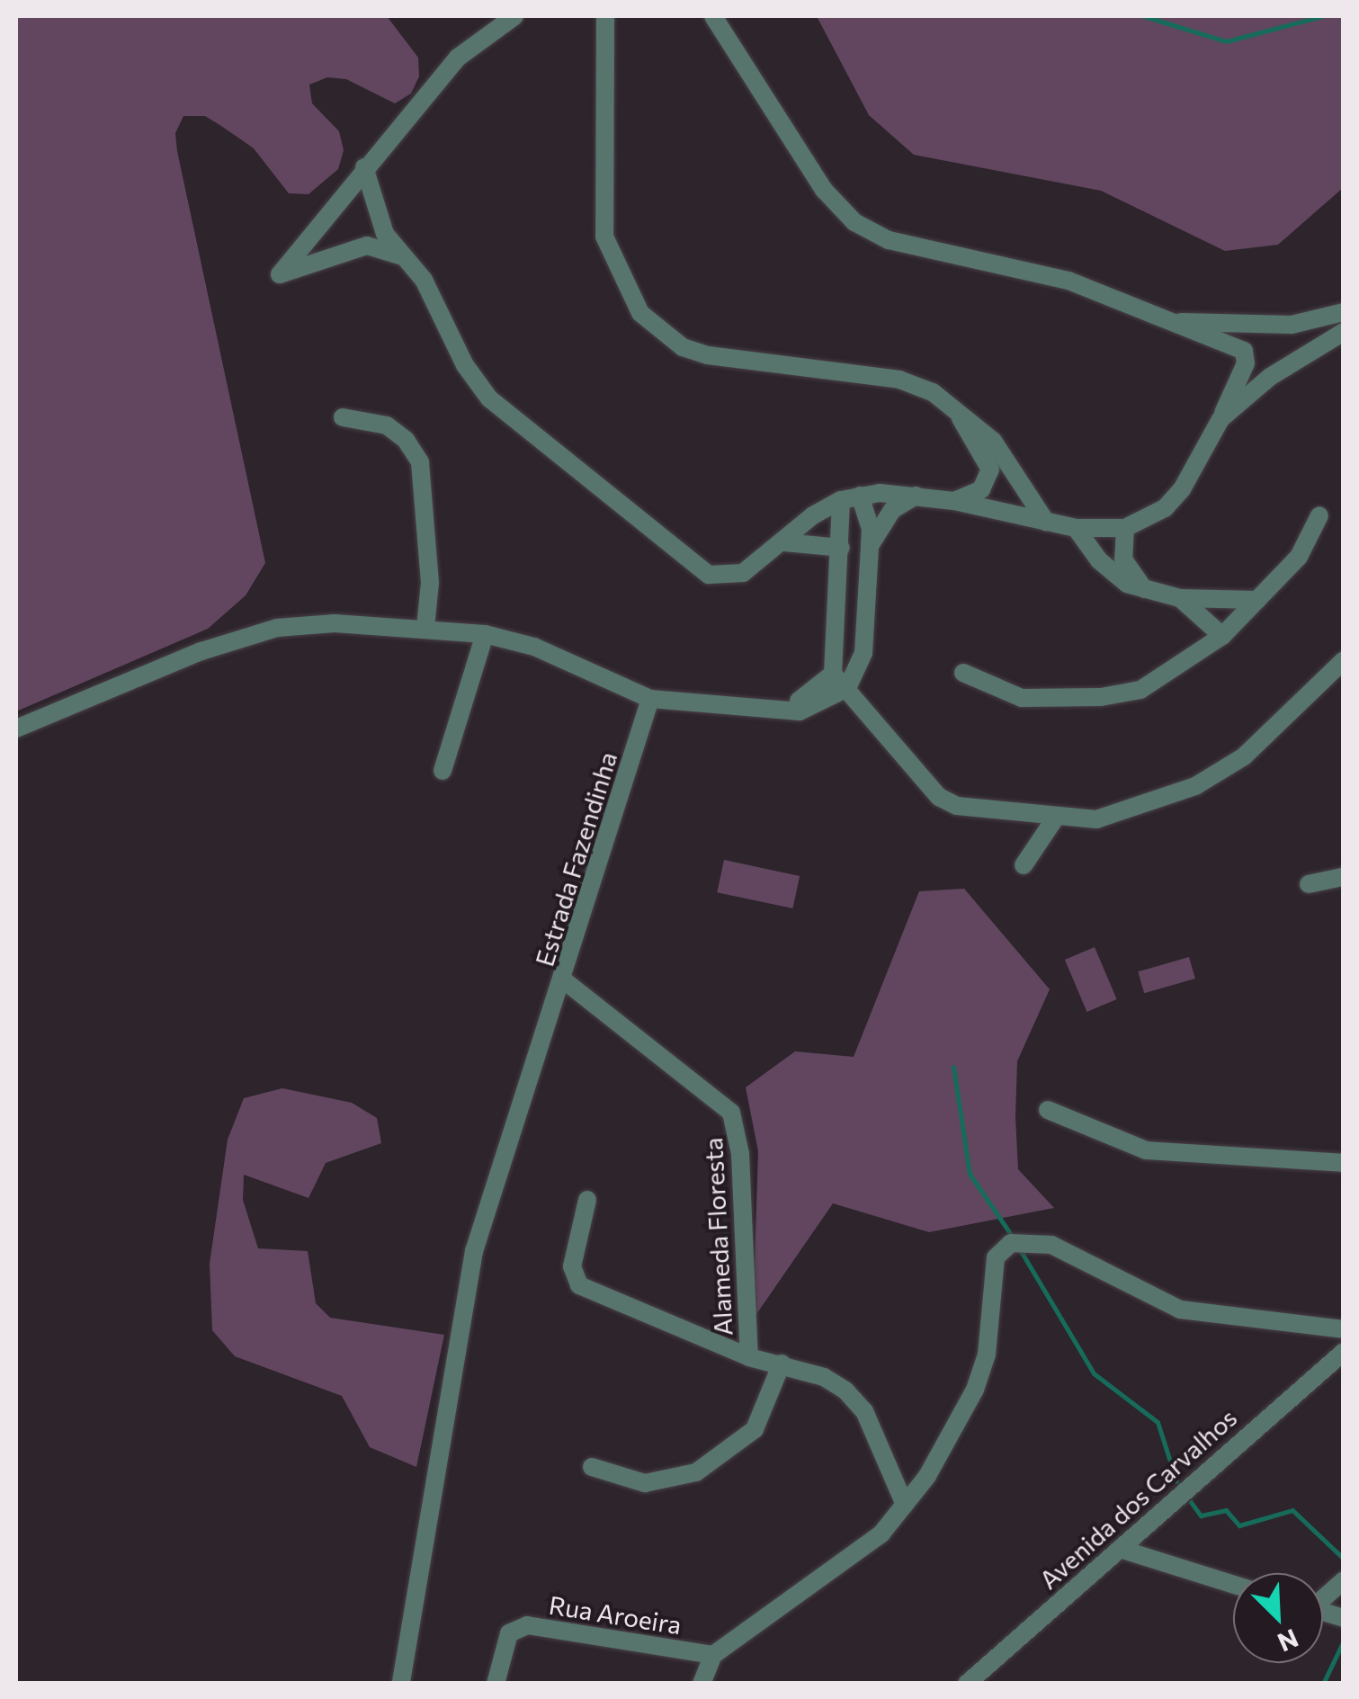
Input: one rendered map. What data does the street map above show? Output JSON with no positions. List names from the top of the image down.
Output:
{
  "streets": {
    "street": [
      "Estrada Fazendinha",
      "Alameda Floresta",
      "Avenida dos Carvalhos",
      "Rua Aroeira"
    ]
  },
  "crossings": [
    ["Estrada Fazendinha", "Alameda Floresta"]
  ],
  "north": "bottom right"
}
